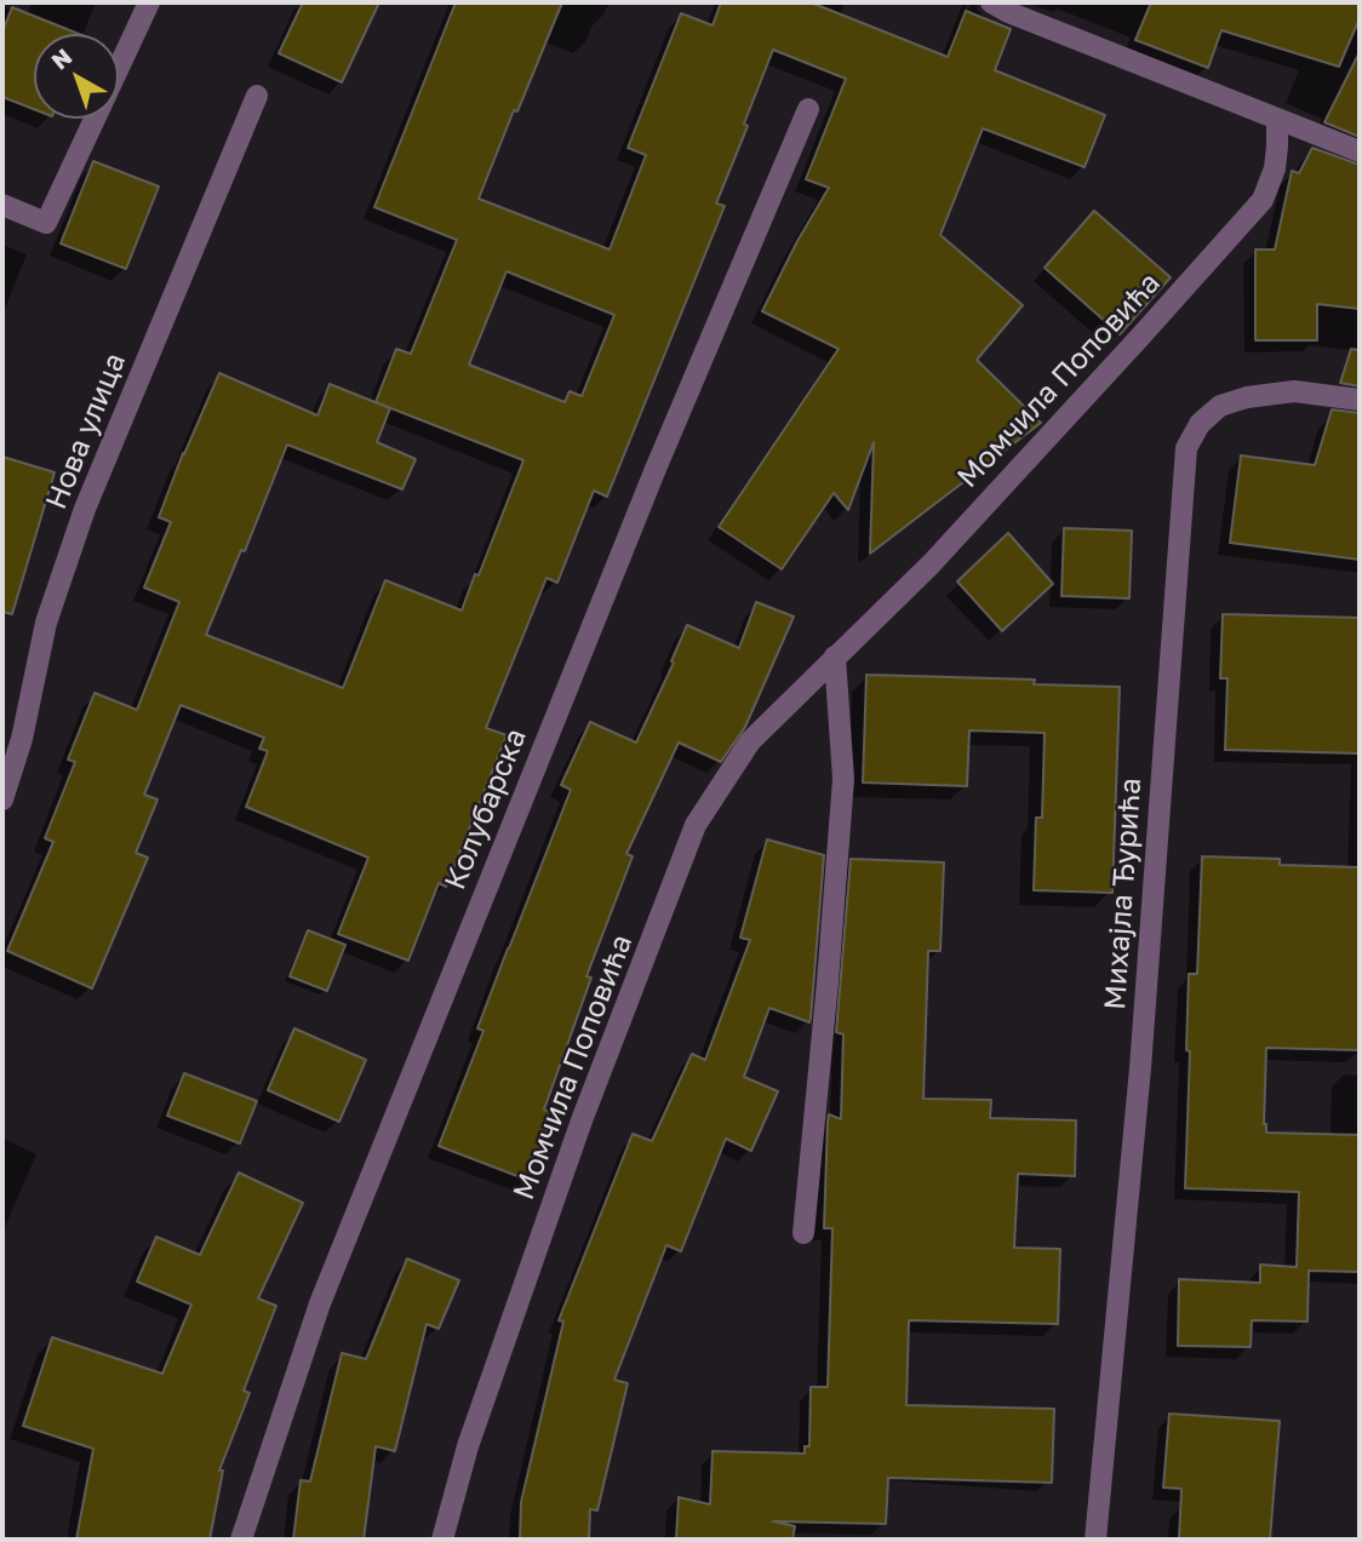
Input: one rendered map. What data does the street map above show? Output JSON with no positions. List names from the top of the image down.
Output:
{
  "streets": {
    "street": [
      "Момчила Поповића",
      "Нова улица",
      "Колубарска",
      "Михајла Ђурића"
    ]
  },
  "north": "top left"
}
